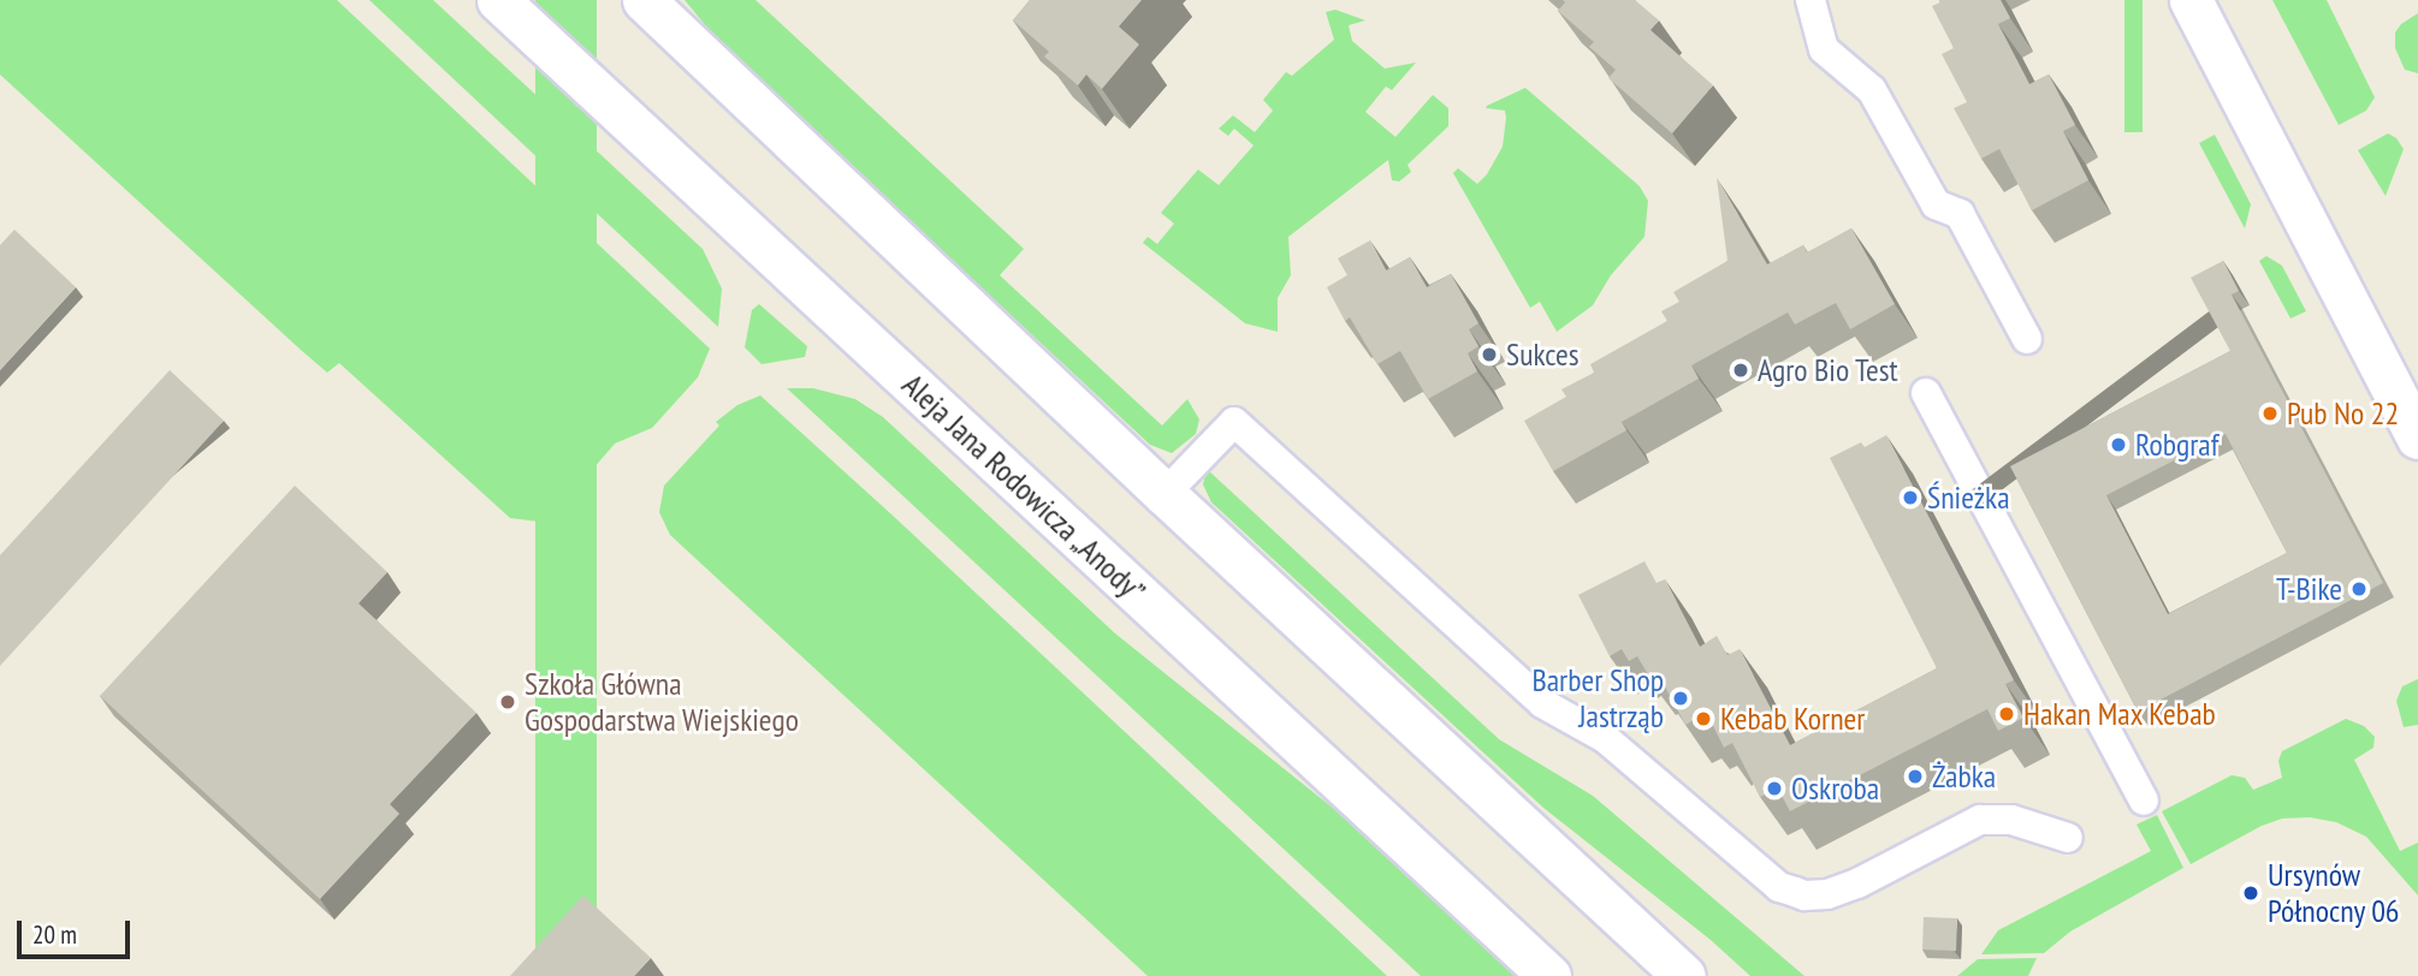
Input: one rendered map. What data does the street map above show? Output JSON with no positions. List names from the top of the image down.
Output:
{
  "streets": {
    "main road": ["Aleja Jana Rodowicza „Anody”"]
  },
  "places": [
    "Sukces",
    "Agro Bio Test",
    "Pub No 22",
    "Robgraf",
    "Śnieżka",
    "T-Bike",
    "Barber Shop Jastrząb",
    "Szkoła Główna Gospodarstwa Wiejskiego",
    "Hakan Max Kebab",
    "Kebab Korner",
    "Żabka",
    "Oskroba",
    "Ursynów Północny 06"
  ],
  "scale_bar": "20 m"
}
